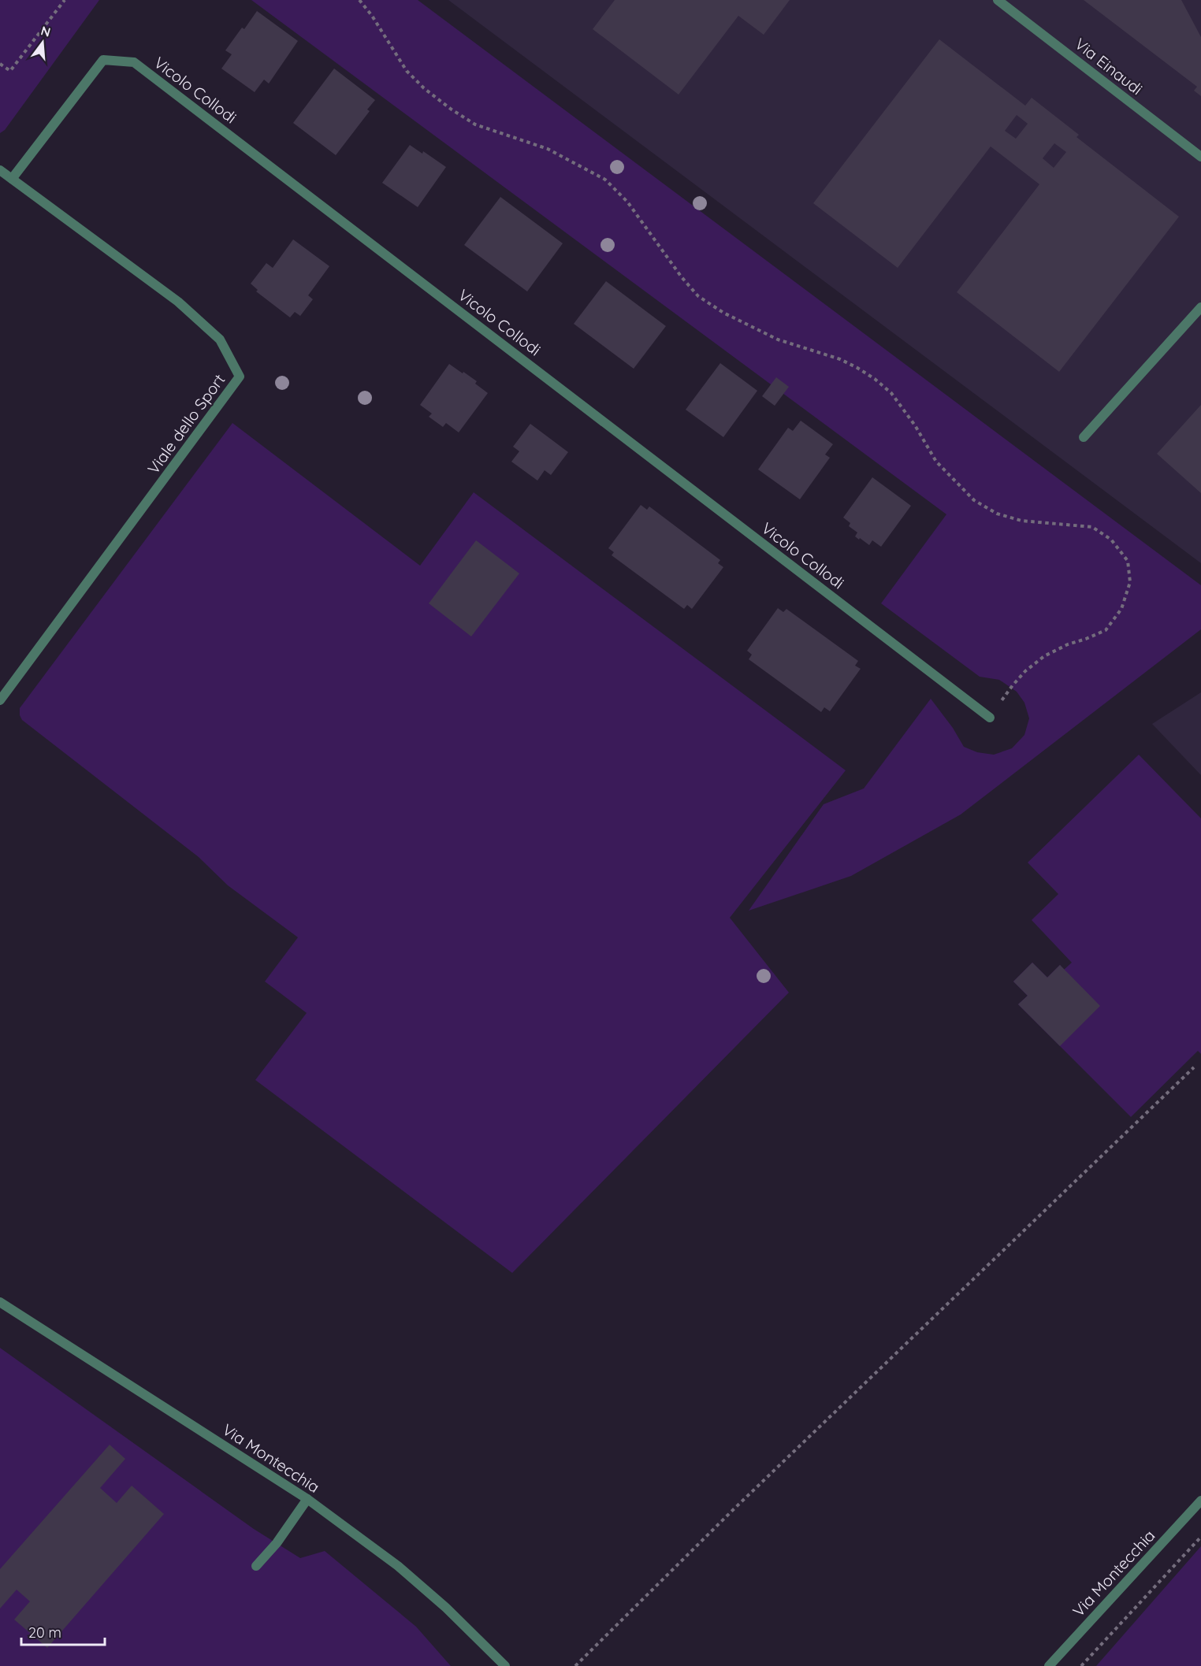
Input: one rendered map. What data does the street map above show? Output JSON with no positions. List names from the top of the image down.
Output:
{
  "streets": {
    "street": [
      "Via Einaudi",
      "Vicolo Collodi",
      "Viale dello Sport",
      "Via Montecchia"
    ]
  },
  "crossings": [
    ["Vicolo Collodi", "Viale dello Sport"]
  ],
  "scale_bar": "20 m",
  "north": "top"
}
